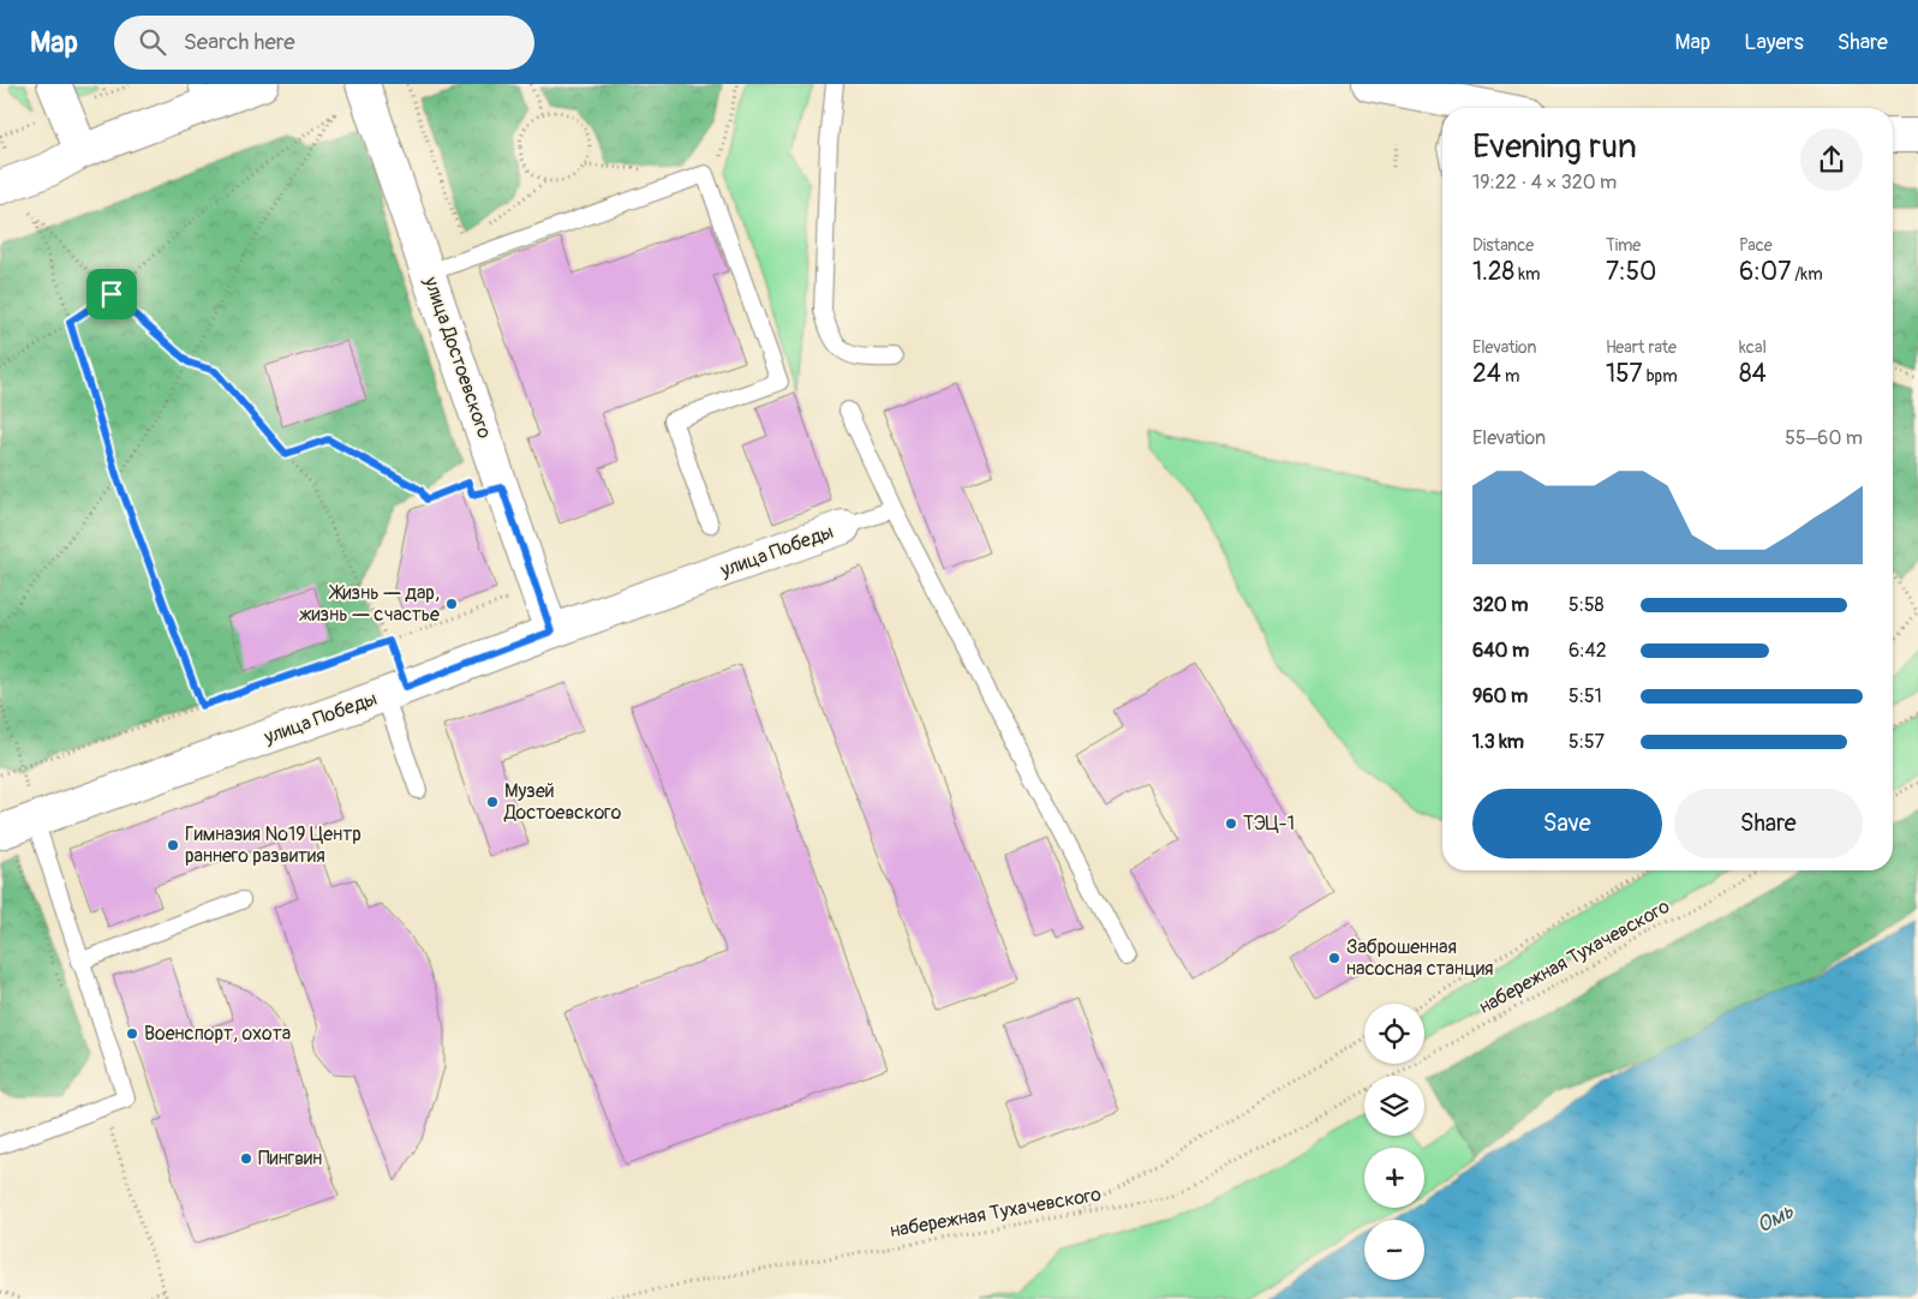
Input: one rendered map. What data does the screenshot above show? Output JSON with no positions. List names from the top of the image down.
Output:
{
  "streets": {
    "street": ["улица Достоевского", "улица Победы"],
    "path": ["набережная Тухачевского"]
  },
  "crossings": [
    ["улица Достоевского", "улица Победы"]
  ],
  "water": ["Омь"],
  "places": [
    "Жизнь — дар, жизнь — счастье",
    "Музей Достоевского",
    "ТЭЦ-1",
    "Гимназия №19 Центр раннего развития",
    "Заброшенная насосная станция",
    "Военспорт, охота",
    "Пингвин"
  ],
  "page": {
    "header": "Map",
    "search": "Search here",
    "nav": ["Map", "Layers", "Share"],
    "heading": ["Evening run", "19:22 · 4 × 320 m"],
    "stats": [
      ["Distance", "1.28 km"],
      ["Time", "7:50"],
      ["Pace", "6:07 /km"],
      ["Elevation", "24 m"],
      ["Heart rate", "157 bpm"],
      ["kcal", "84"]
    ],
    "chart": ["Elevation", "55–60 m"],
    "list": [
      {
        "name": "320 m",
        "note": "5:58"
      },
      {
        "name": "640 m",
        "note": "6:42"
      },
      {
        "name": "960 m",
        "note": "5:51"
      },
      {
        "name": "1.3 km",
        "note": "5:57"
      }
    ],
    "buttons": ["Save", "Share"],
    "map_buttons": ["+", "−"]
  }
}
